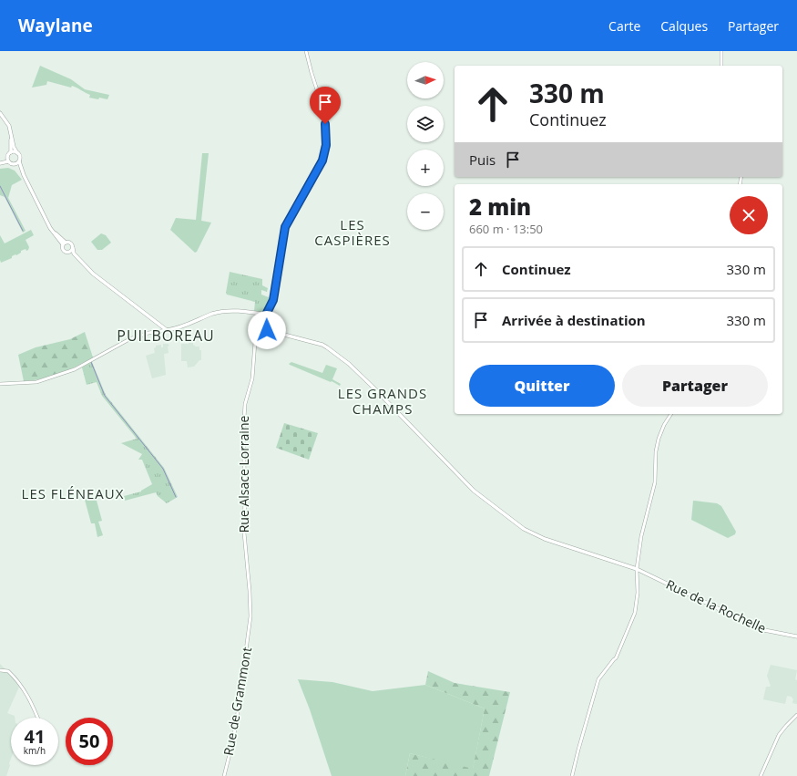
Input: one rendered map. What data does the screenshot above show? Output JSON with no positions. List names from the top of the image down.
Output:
{
  "streets": {
    "main road": ["Rue de la Rochelle"],
    "street": ["Rue Alsace Lorraine", "Rue de Grammont"]
  },
  "crossings": [
    ["Rue Alsace Lorraine", "Rue de la Rochelle"],
    ["Rue Alsace Lorraine", "Rue de Grammont"]
  ],
  "districts": [
    "LES CASPIÈRES",
    "PUILBOREAU",
    "LES GRANDS CHAMPS",
    "LES FLÉNEAUX"
  ],
  "north": "right",
  "page": {
    "header": "Waylane",
    "nav": ["Carte", "Calques", "Partager"],
    "map_buttons": ["+", "−"],
    "turn": ["330 m", "Continuez"],
    "then": "Puis",
    "heading": ["2 min", "660 m · 13:50"],
    "list": [
      {
        "name": "Continuez",
        "value": "330 m"
      },
      {
        "name": "Arrivée à destination",
        "value": "330 m"
      }
    ],
    "buttons": ["Quitter", "Partager"],
    "speed": "41 km/h",
    "limit": "50"
  }
}
